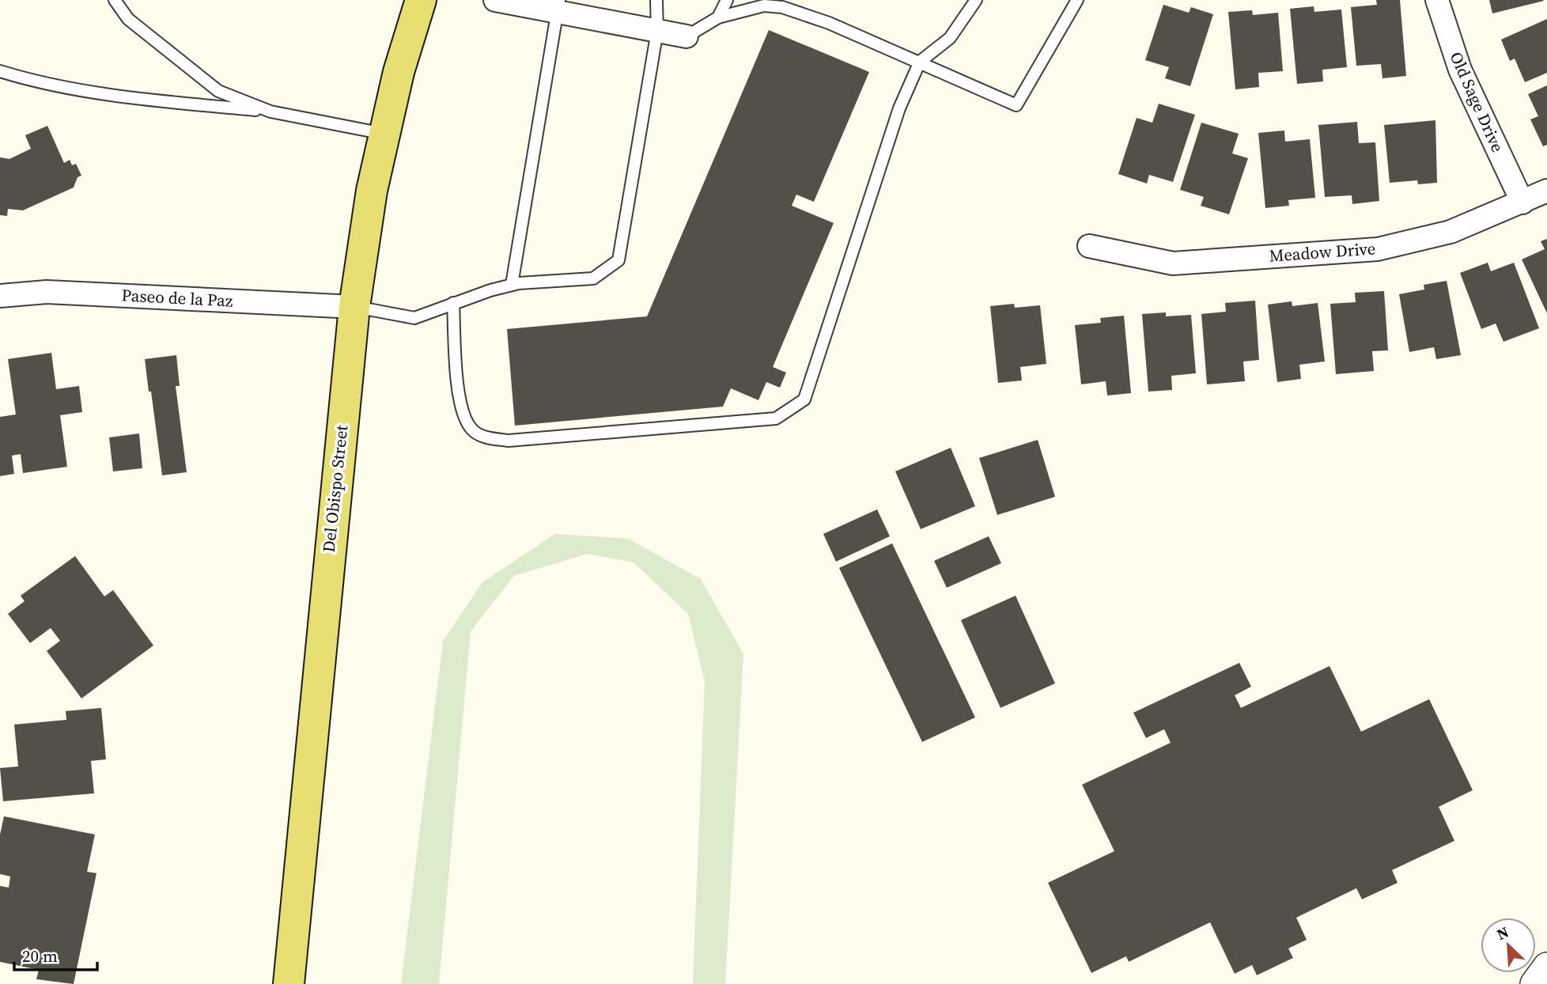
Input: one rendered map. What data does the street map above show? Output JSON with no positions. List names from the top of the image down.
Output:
{
  "streets": {
    "main road": ["Del Obispo Street"],
    "street": ["Old Sage Drive", "Meadow Drive", "Paseo de la Paz"]
  },
  "crossings": [
    ["Old Sage Drive", "Meadow Drive"],
    ["Paseo de la Paz", "Del Obispo Street"]
  ],
  "scale_bar": "20 m",
  "north": "top left"
}
